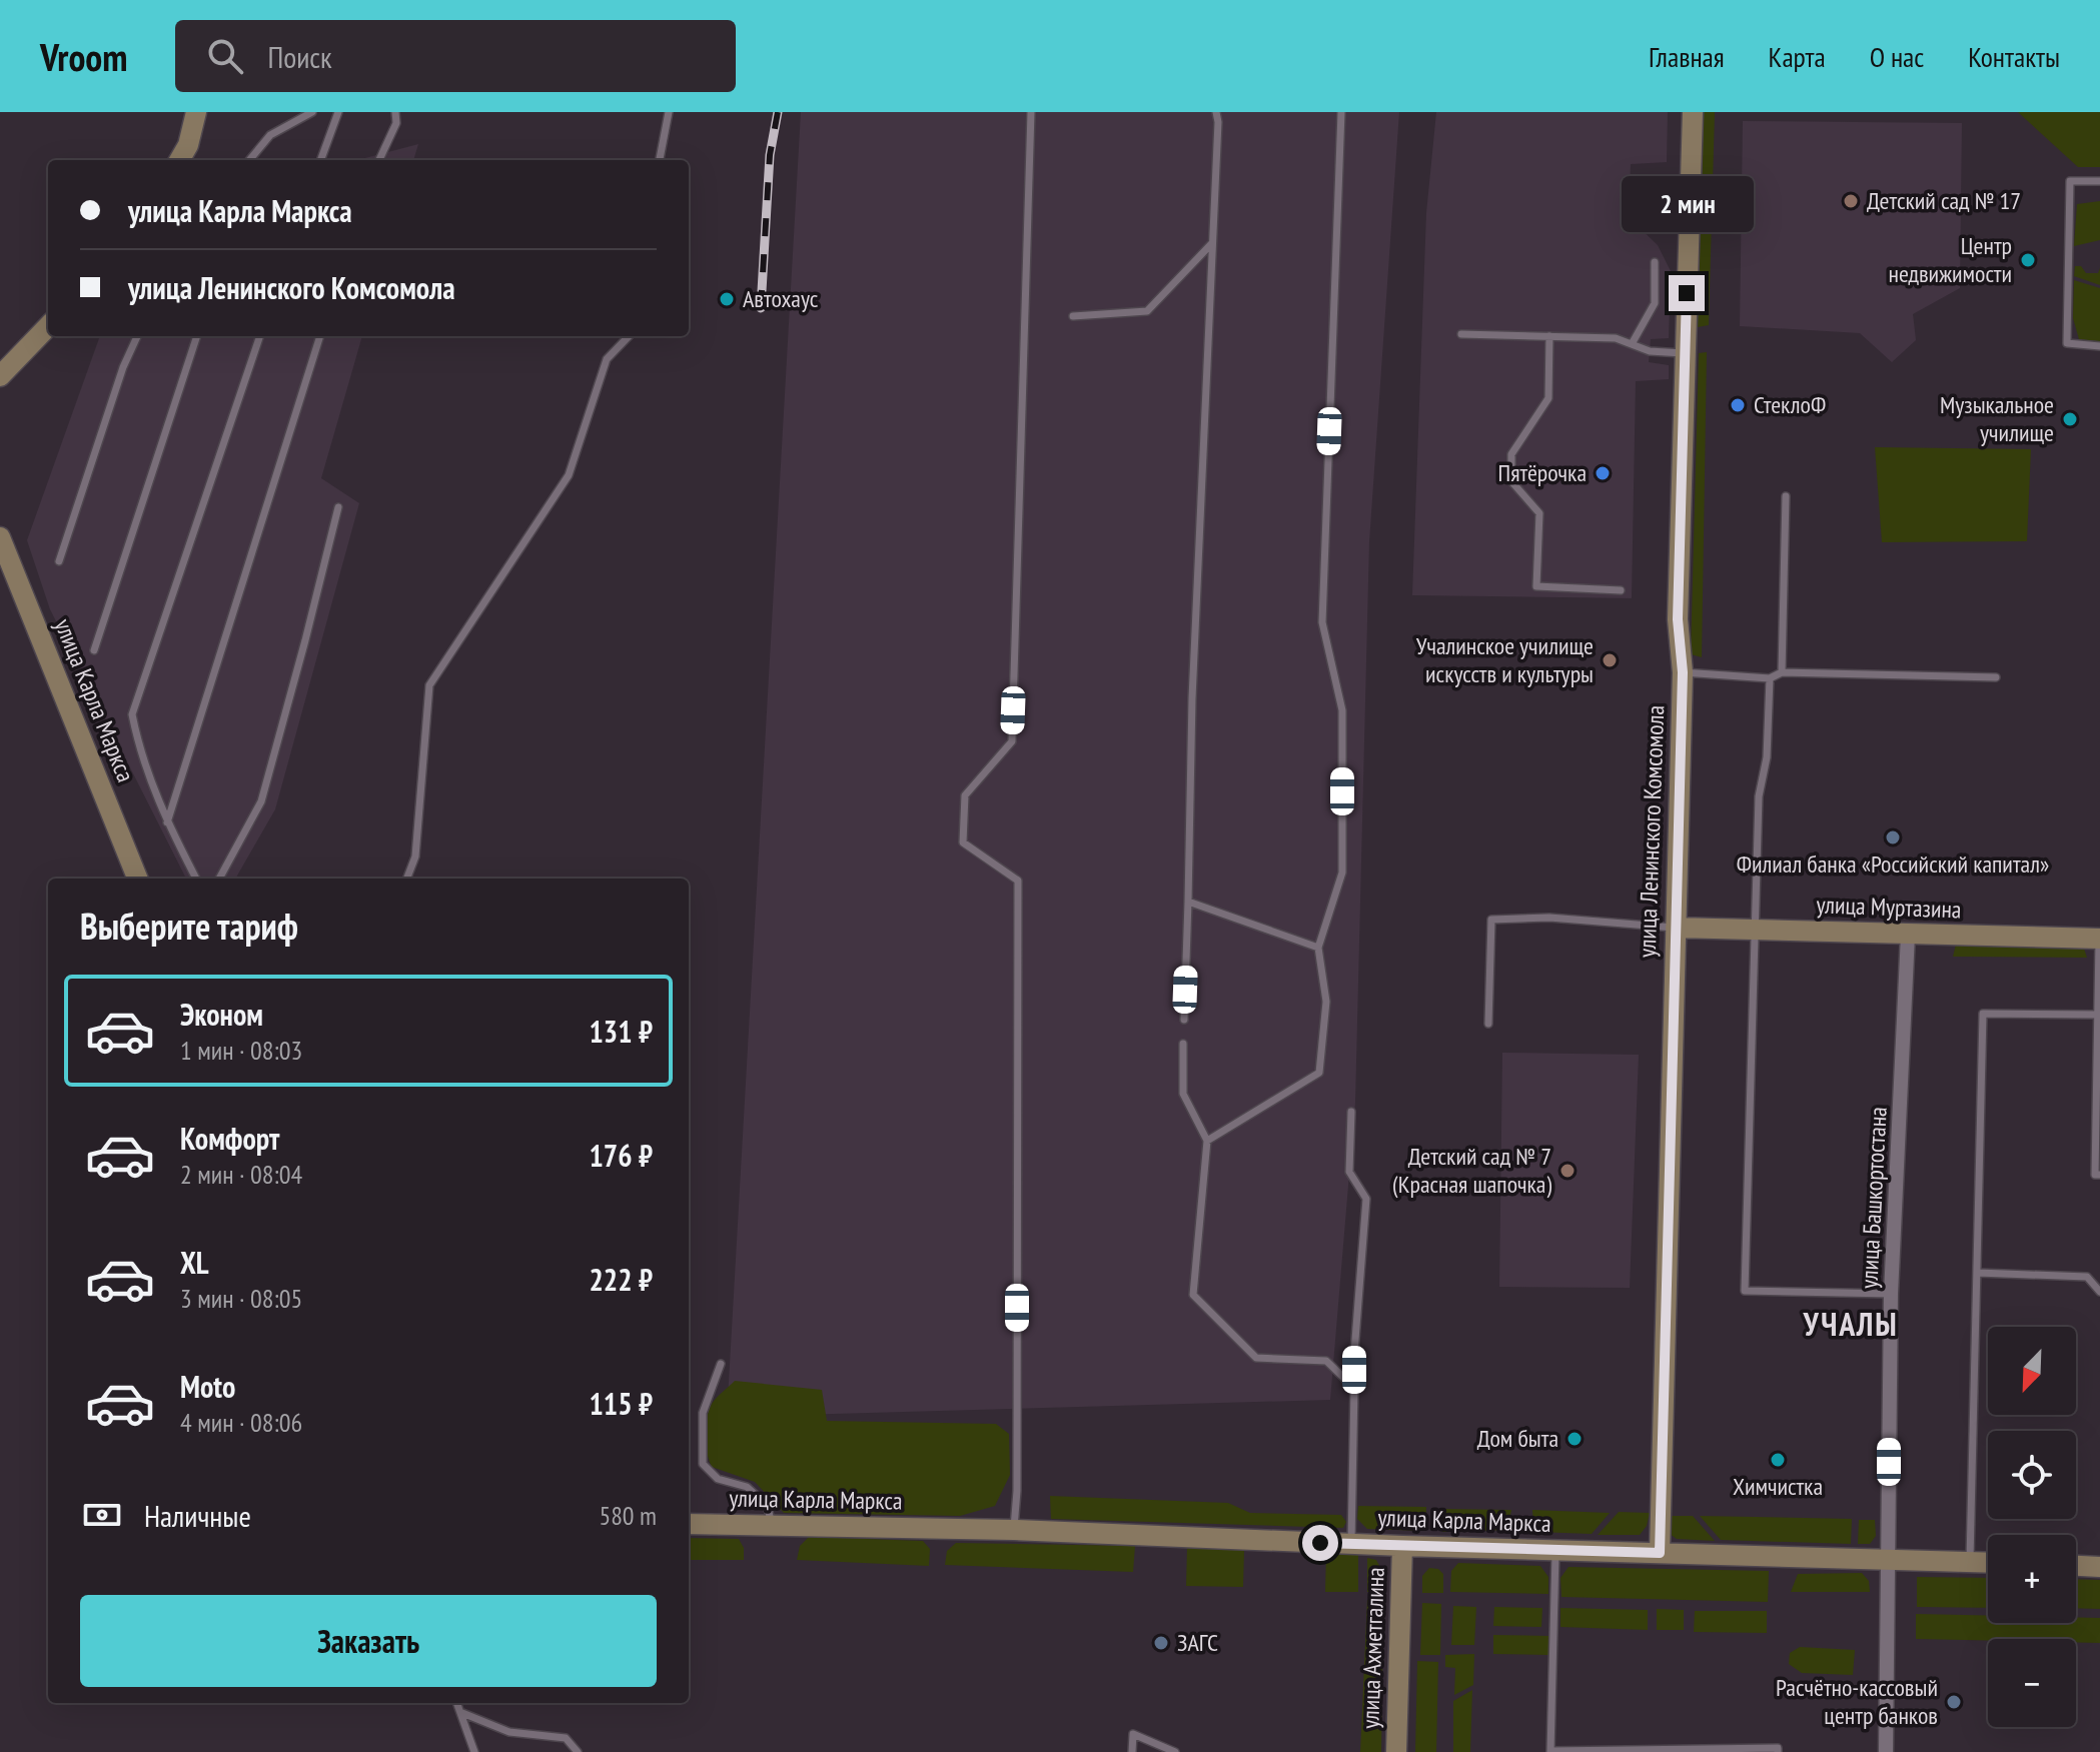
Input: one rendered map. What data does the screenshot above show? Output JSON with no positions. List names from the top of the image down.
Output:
{
  "streets": {
    "main road": [
      "улица Карла Маркса",
      "улица Ленинского Комсомола",
      "улица Муртазина",
      "улица Ахметгалина"
    ],
    "street": ["улица Башкортостана"]
  },
  "crossings": [
    ["улица Карла Маркса", "улица Ленинского Комсомола"],
    ["улица Карла Маркса", "улица Башкортостана"],
    ["улица Карла Маркса", "улица Ахметгалина"],
    ["улица Ленинского Комсомола", "улица Муртазина"],
    ["улица Муртазина", "улица Башкортостана"]
  ],
  "districts": ["УЧАЛЫ"],
  "places": [
    "Детский сад № 17",
    "Центр недвижимости",
    "Автохаус",
    "СтеклоФ",
    "Музыкальное училище",
    "Пятёрочка",
    "Учалинское училище искусств и культуры",
    "Филиал банка «Российский капитал»",
    "Детский сад № 7 (Красная шапочка)",
    "Дом быта",
    "Химчистка",
    "ЗАГС",
    "Расчётно-кассовый центр банков"
  ],
  "north": "bottom left",
  "page": {
    "header": "Vroom",
    "search": "Поиск",
    "nav": [
      "Главная",
      "Карта",
      "О нас",
      "Контакты"
    ],
    "banner": ["улица Карла Маркса", "улица Ленинского Комсомола"],
    "bubble": "2 мин",
    "heading": "Выберите тариф",
    "list": [
      {
        "name": "Эконом",
        "note": "1 мин · 08:03",
        "value": "131 ₽"
      },
      {
        "name": "Комфорт",
        "note": "2 мин · 08:04",
        "value": "176 ₽"
      },
      {
        "name": "XL",
        "note": "3 мин · 08:05",
        "value": "222 ₽"
      },
      {
        "name": "Moto",
        "note": "4 мин · 08:06",
        "value": "115 ₽"
      }
    ],
    "map_buttons": ["+", "−"],
    "pay": ["Наличные", "580 m"],
    "buttons": "Заказать"
  }
}
